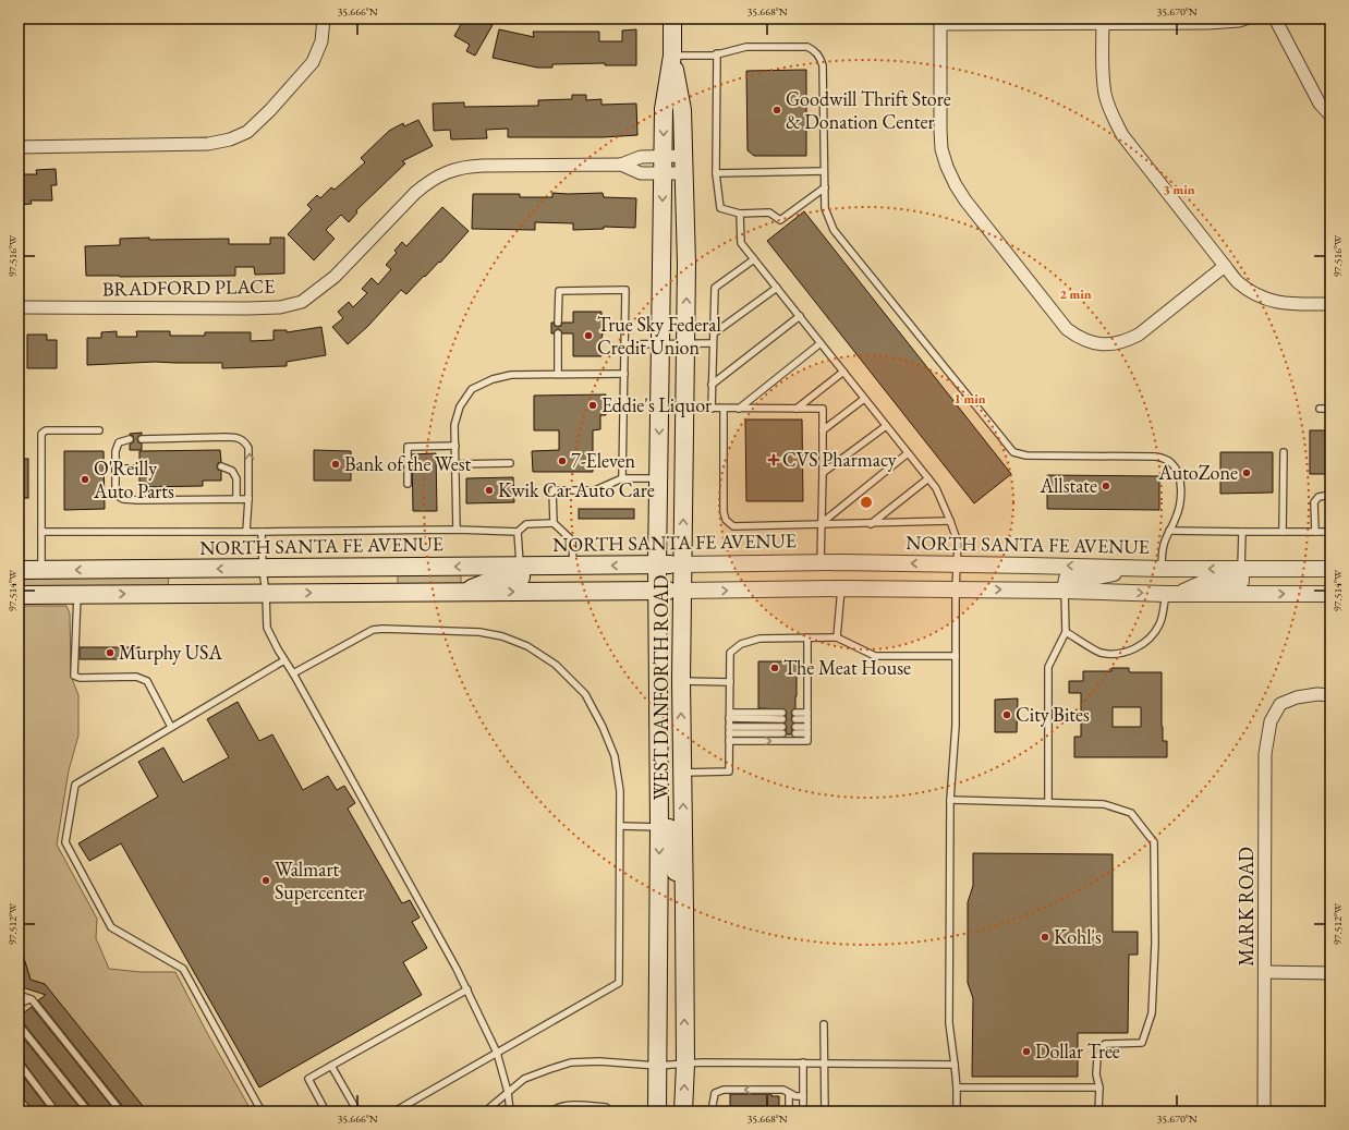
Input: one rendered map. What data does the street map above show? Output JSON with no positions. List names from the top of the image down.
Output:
{
  "streets": {
    "main road": ["NORTH SANTA FE AVENUE", "WEST DANFORTH ROAD"],
    "street": ["BRADFORD PLACE", "MARK ROAD"]
  },
  "crossings": [
    ["BRADFORD PLACE", "WEST DANFORTH ROAD"],
    ["NORTH SANTA FE AVENUE", "WEST DANFORTH ROAD"]
  ],
  "places": {
    "other": [
      "Goodwill Thrift Store & Donation Center",
      "True Sky Federal Credit Union",
      "Eddie's Liquor",
      "7-Eleven",
      "Bank of the West",
      "AutoZone",
      "O'Reilly Auto Parts",
      "Allstate",
      "Kwik Car Auto Care",
      "Murphy USA",
      "The Meat House",
      "City Bites",
      "Walmart Supercenter",
      "Kohl's",
      "Dollar Tree"
    ],
    "health": ["CVS Pharmacy"]
  },
  "coordinates": [
    "35.666°N",
    "35.668°N",
    "35.670°N",
    "97.516°W",
    "97.514°W",
    "97.512°W"
  ],
  "rings": ["3 min", "2 min", "1 min"]
}
